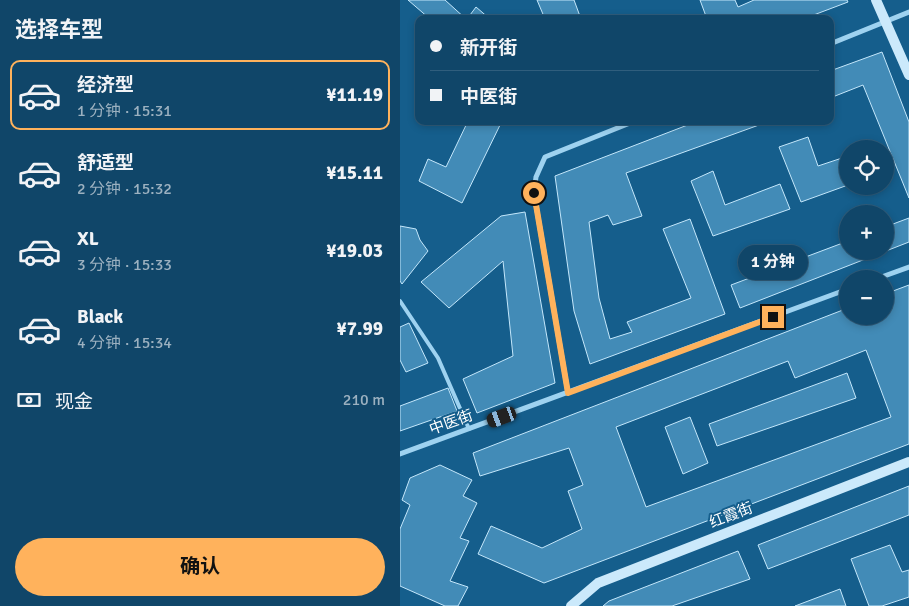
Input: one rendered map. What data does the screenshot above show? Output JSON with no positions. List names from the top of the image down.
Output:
{
  "streets": {
    "main road": ["红霞街"],
    "street": ["中医街"]
  },
  "page": {
    "heading": "选择车型",
    "banner": ["新开街", "中医街"],
    "list": [
      {
        "name": "经济型",
        "note": "1 分钟 · 15:31",
        "value": "¥11.19"
      },
      {
        "name": "舒适型",
        "note": "2 分钟 · 15:32",
        "value": "¥15.11"
      },
      {
        "name": "XL",
        "note": "3 分钟 · 15:33",
        "value": "¥19.03"
      },
      {
        "name": "Black",
        "note": "4 分钟 · 15:34",
        "value": "¥7.99"
      }
    ],
    "map_buttons": ["+", "−"],
    "bubble": "1 分钟",
    "pay": ["现金", "210 m"],
    "buttons": "确认"
  }
}
